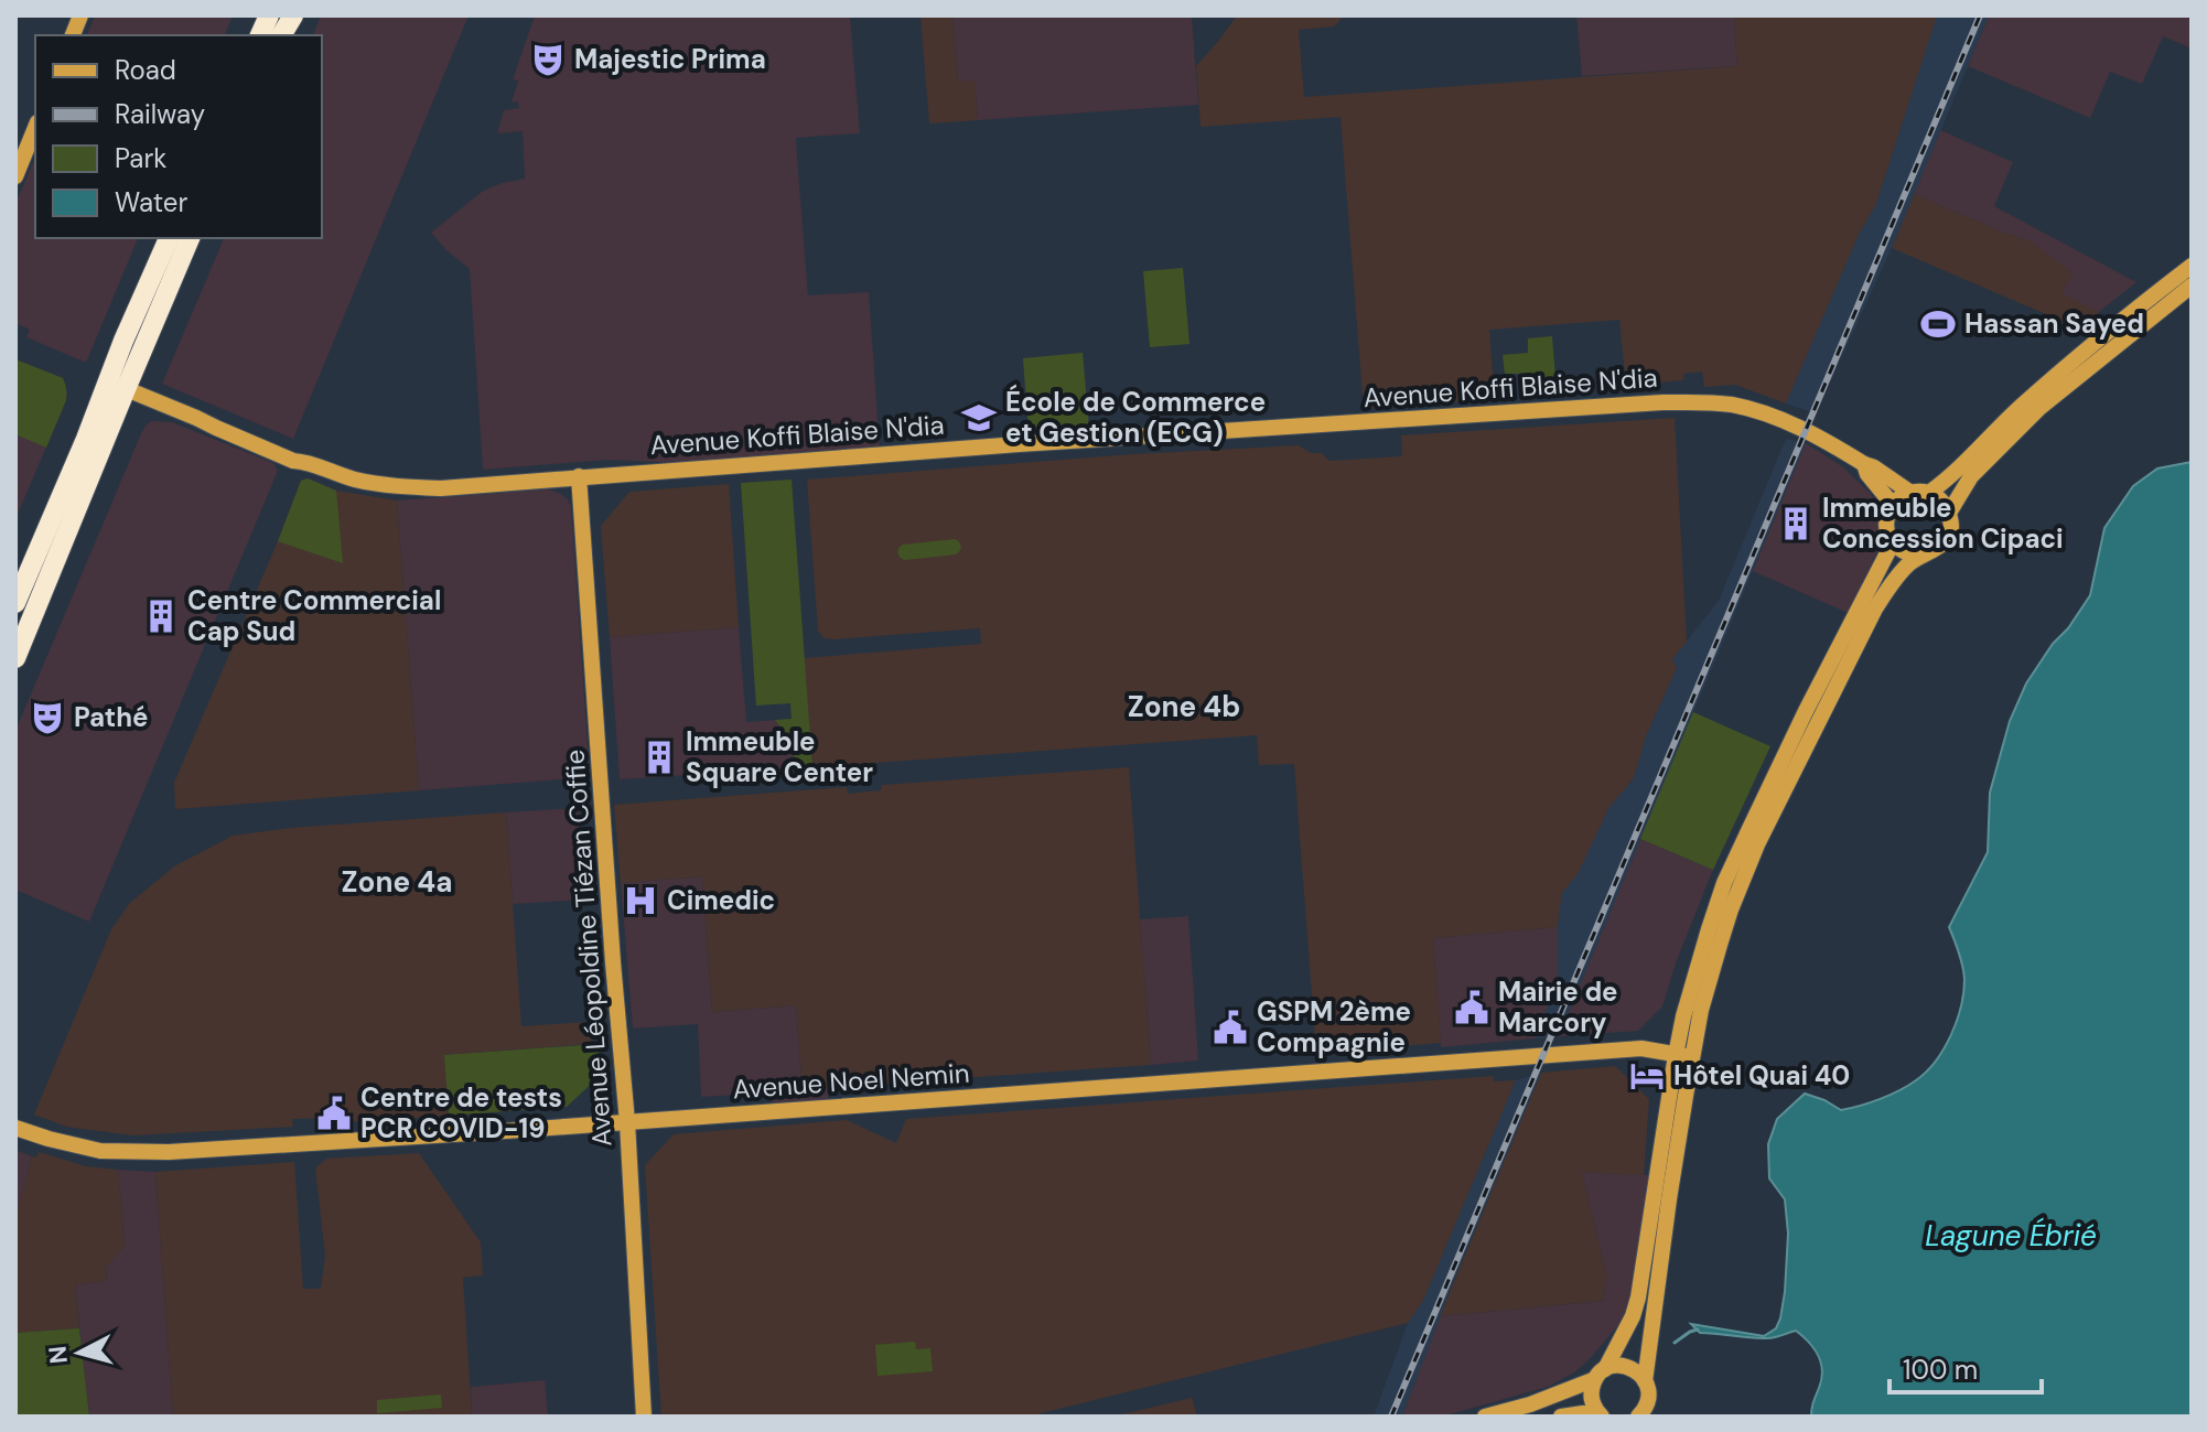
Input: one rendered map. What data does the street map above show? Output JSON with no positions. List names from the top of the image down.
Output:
{
  "streets": {
    "street": ["Avenue Koffi Blaise N'dia", "Avenue Léopoldine Tiézan Coffie", "Avenue Noel Nemin"]
  },
  "crossings": [
    ["Avenue Koffi Blaise N'dia", "Avenue Léopoldine Tiézan Coffie"],
    ["Avenue Léopoldine Tiézan Coffie", "Avenue Noel Nemin"]
  ],
  "districts": ["Zone 4b", "Zone 4a"],
  "water": ["Lagune Ébrié"],
  "places": {
    "theatre": ["Majestic Prima", "Pathé"],
    "sports": ["Hassan Sayed"],
    "school or university": ["École de Commerce et Gestion (ECG)"],
    "building": ["Immeuble Concession Cipaci", "Centre Commercial Cap Sud", "Immeuble Square Center"],
    "hospital": ["Cimedic"],
    "public building": ["Mairie de Marcory", "GSPM 2ème Compagnie", "Centre de tests PCR COVID-19"],
    "hotel": ["Hôtel Quai 40"]
  },
  "legend": [
    "Road",
    "Railway",
    "Park",
    "Water"
  ],
  "scale_bar": "100 m",
  "north": "left"
}
